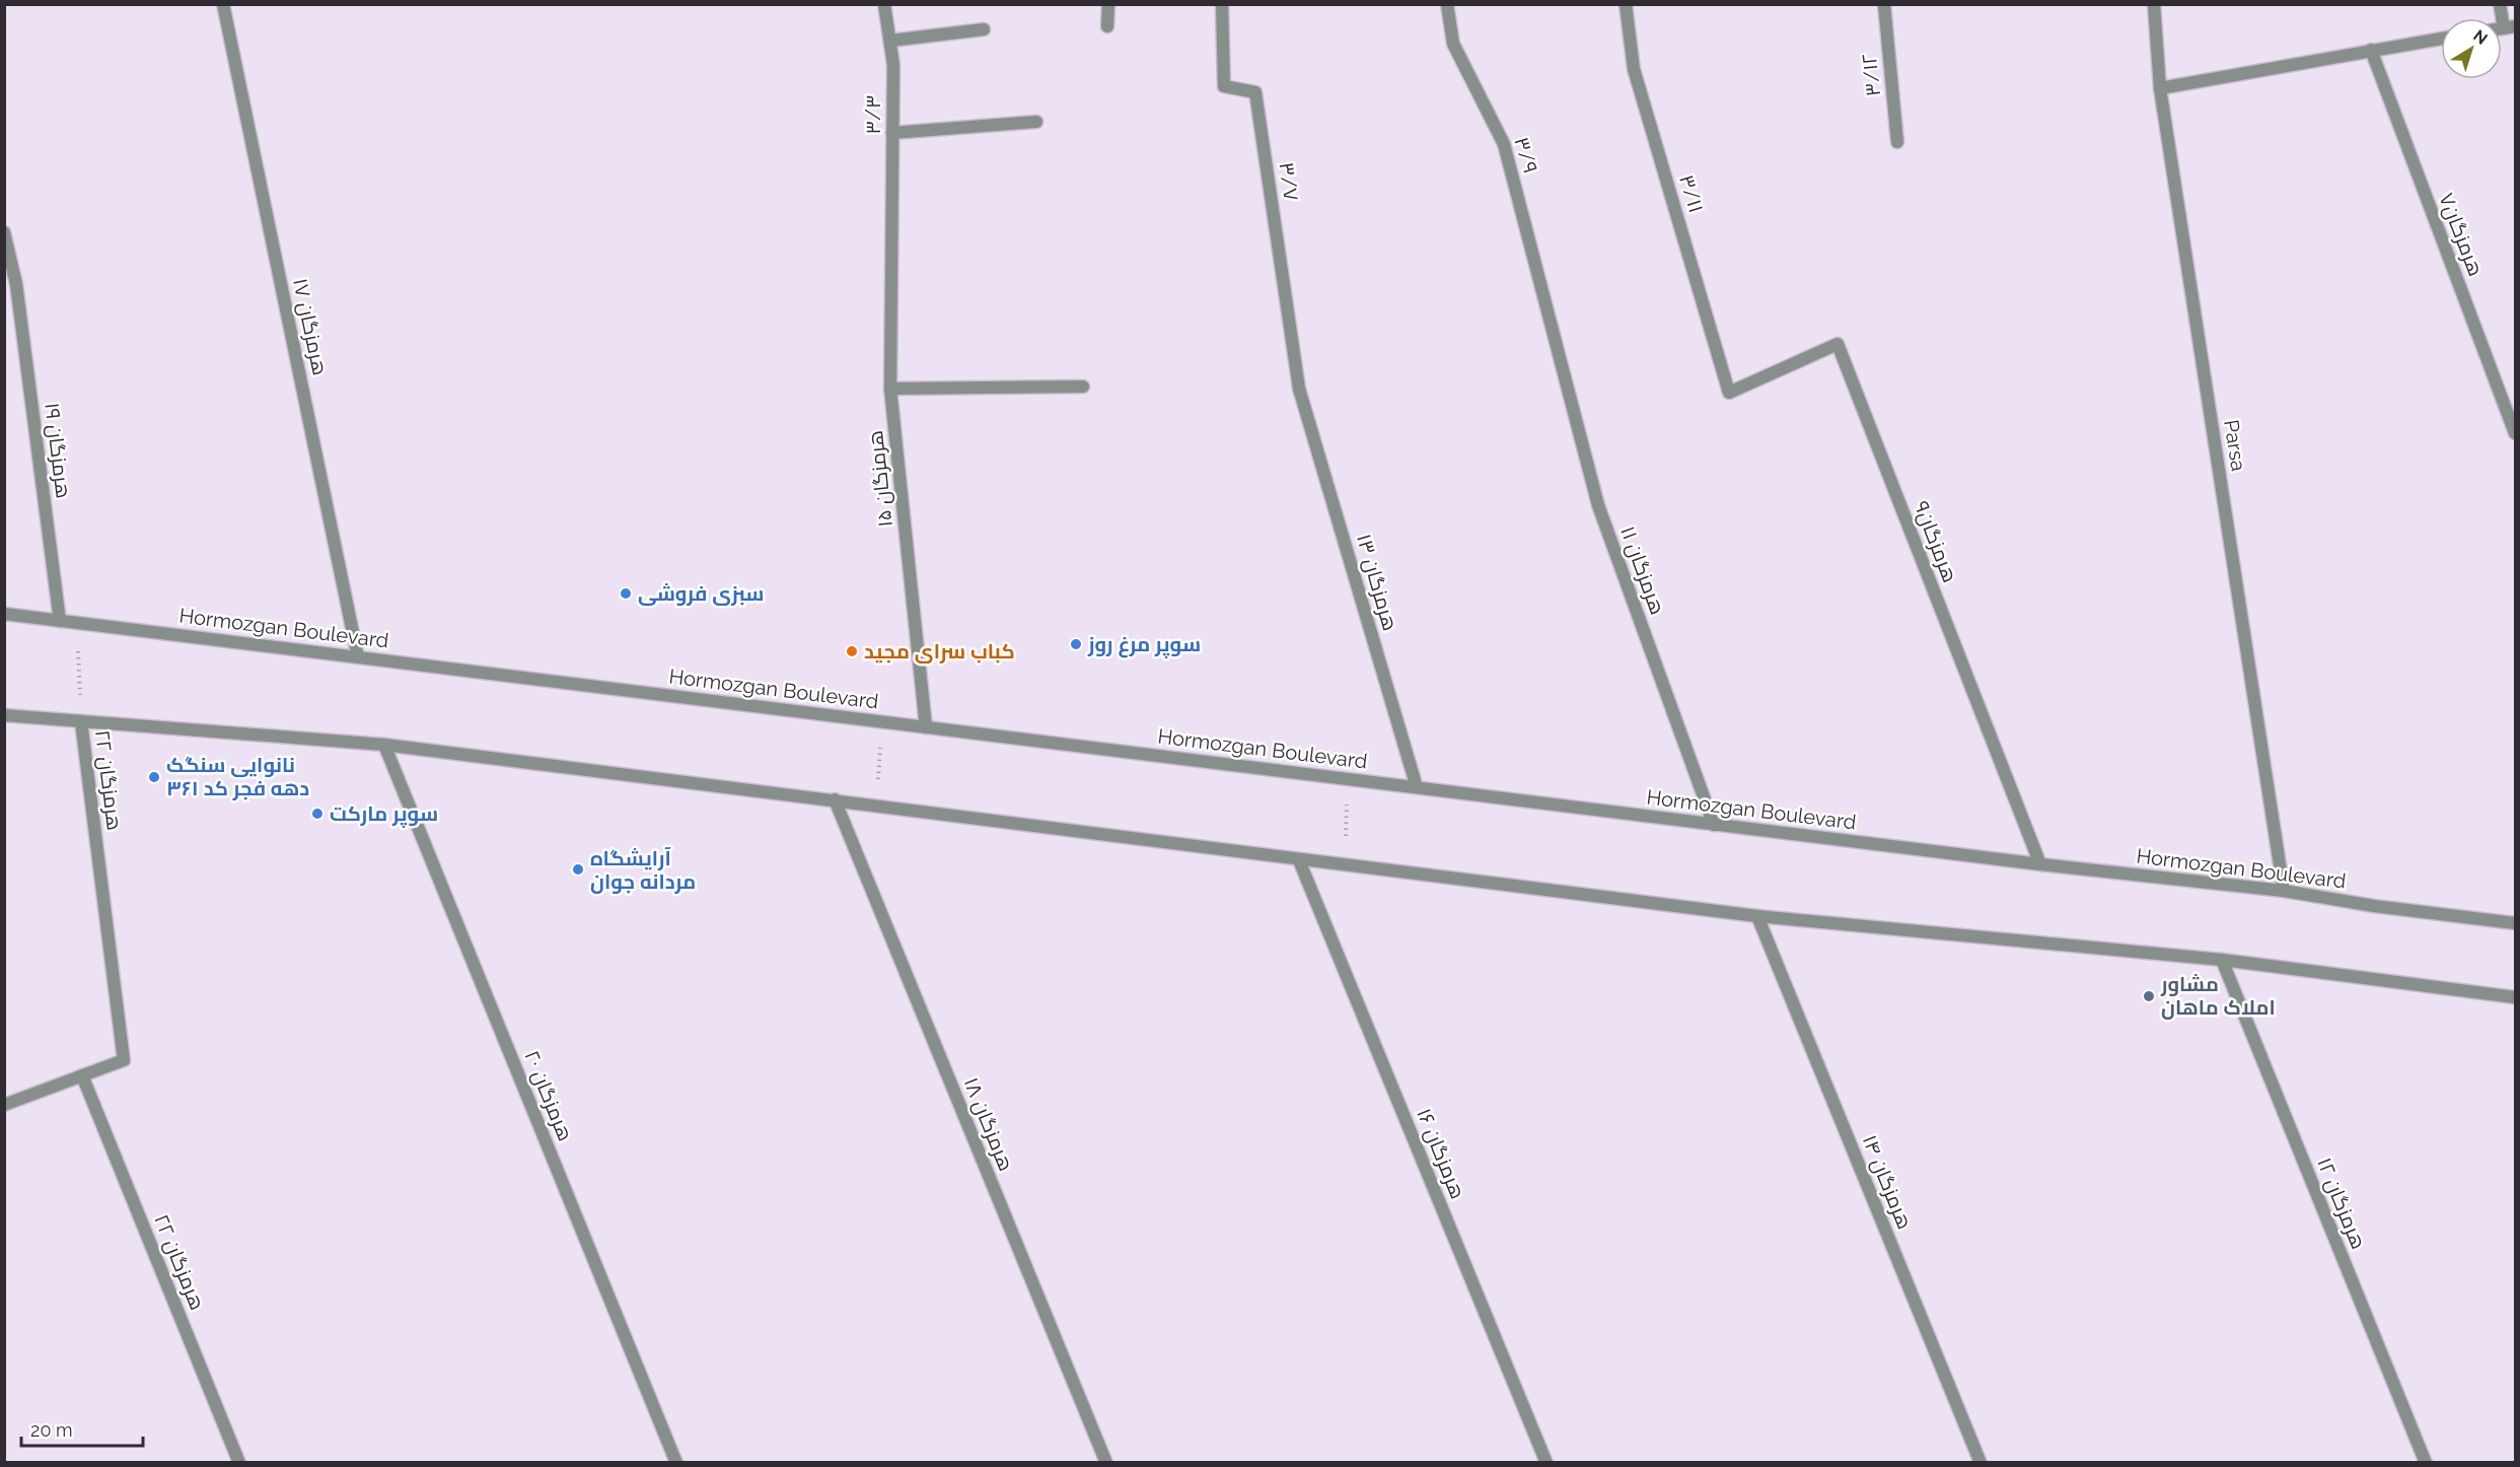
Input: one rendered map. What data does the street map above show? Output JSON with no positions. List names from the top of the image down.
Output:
{
  "streets": {
    "street": [
      "۳/۱۲",
      "۳/۳",
      "۳/۹",
      "۳/۷",
      "۳/۱۱",
      "هرمزگان۷",
      "هرمزگان ۱۷",
      "Parsa",
      "هرمزگان ۱۹",
      "هرمزگان ۱۵",
      "هرمزگان۹",
      "هرمزگان ۱۱",
      "هرمزگان ۱۳",
      "Hormozgan Boulevard",
      "هرمزگان ۲۲",
      "هرمزگان ۲۰",
      "هرمزگان ۱۸",
      "هرمزگان ۱۶",
      "هرمزگان ۱۴",
      "هرمزگان ۱۲"
    ]
  },
  "crossings": [
    ["۳/۳", "هرمزگان ۱۵"],
    ["۳/۹", "هرمزگان ۱۱"],
    ["۳/۷", "هرمزگان ۱۳"],
    ["۳/۱۱", "هرمزگان۹"],
    ["هرمزگان ۱۷", "Hormozgan Boulevard"],
    ["Parsa", "Hormozgan Boulevard"],
    ["هرمزگان ۱۹", "Hormozgan Boulevard"],
    ["هرمزگان ۱۵", "Hormozgan Boulevard"],
    ["هرمزگان۹", "Hormozgan Boulevard"],
    ["هرمزگان ۱۱", "Hormozgan Boulevard"],
    ["هرمزگان ۱۳", "Hormozgan Boulevard"]
  ],
  "places": [
    "سبزی فروشی",
    "سوپر مرغ روز",
    "کباب سرای مجید",
    "نانوایی سنگک دهه فجر کد ۳۶۱",
    "سوپر مارکت",
    "آرایشگاه مردانه جوان",
    "مشاور املاک ماهان"
  ],
  "scale_bar": "20 m",
  "north": "top right"
}
